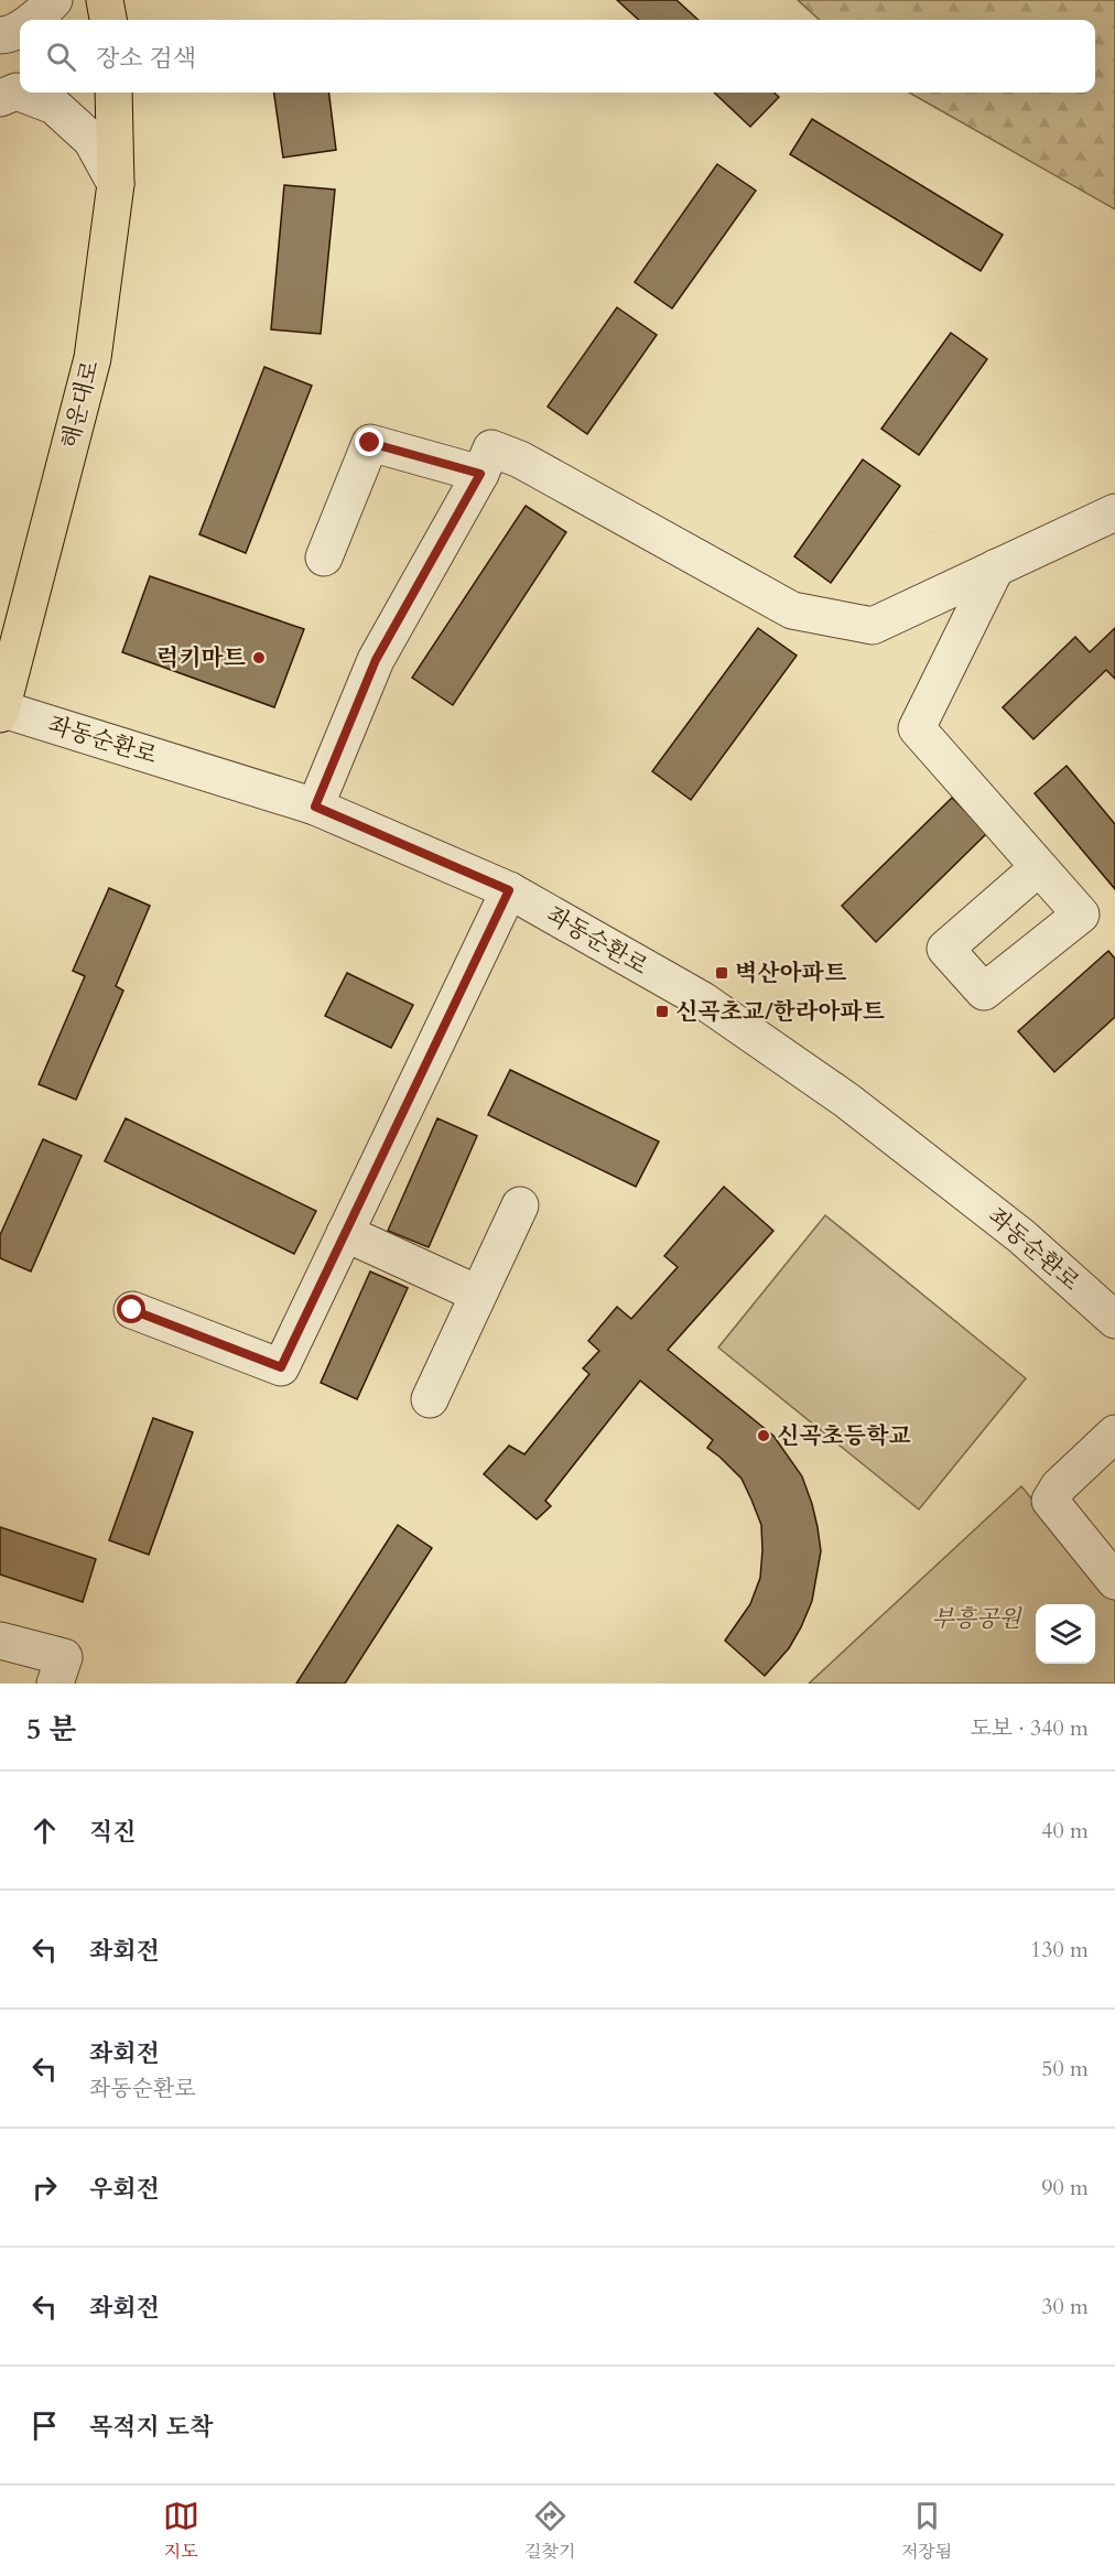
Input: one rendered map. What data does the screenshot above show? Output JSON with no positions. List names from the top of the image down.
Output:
{
  "streets": {
    "main road": ["해운대로"],
    "street": ["좌동순환로"]
  },
  "crossings": [
    ["해운대로", "좌동순환로"]
  ],
  "parks": ["부흥공원"],
  "places": {
    "other": ["럭키마트", "신곡초등학교"],
    "transit": ["벽산아파트", "신곡초교/한라아파트"]
  },
  "page": {
    "search": "장소 검색",
    "heading": ["5 분", "도보 · 340 m"],
    "list": [
      ["직진", "40 m"],
      ["좌회전", "130 m"],
      ["좌회전", "좌동순환로", "50 m"],
      ["우회전", "90 m"],
      ["좌회전", "30 m"],
      "목적지 도착"
    ],
    "nav": ["지도", "길찾기", "저장됨"]
  }
}
